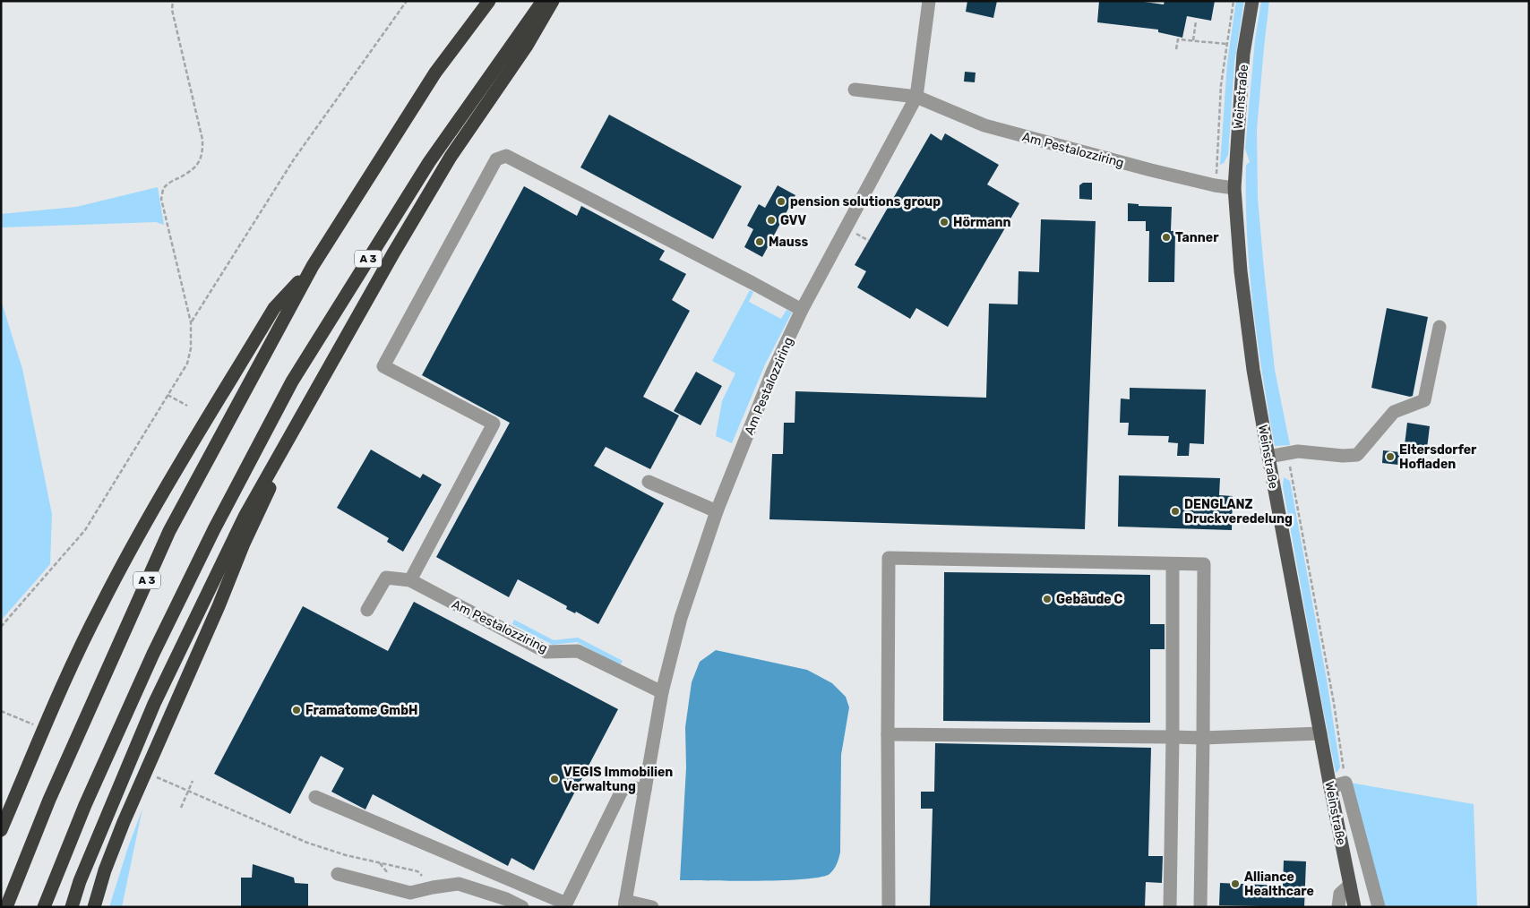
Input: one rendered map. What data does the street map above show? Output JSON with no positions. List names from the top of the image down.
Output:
{
  "streets": {
    "highway": ["A 3"],
    "main road": ["Weinstraße"],
    "street": ["Am Pestalozziring"]
  },
  "crossings": [
    ["Weinstraße", "Am Pestalozziring"]
  ],
  "places": [
    "pension solutions group",
    "GVV",
    "Hörmann",
    "Tanner",
    "Mauss",
    "Eltersdorfer Hofladen",
    "DENGLANZ Druckveredelung",
    "Gebäude C",
    "Framatome GmbH",
    "VEGIS Immobilien Verwaltung",
    "Alliance Healthcare"
  ]
}
